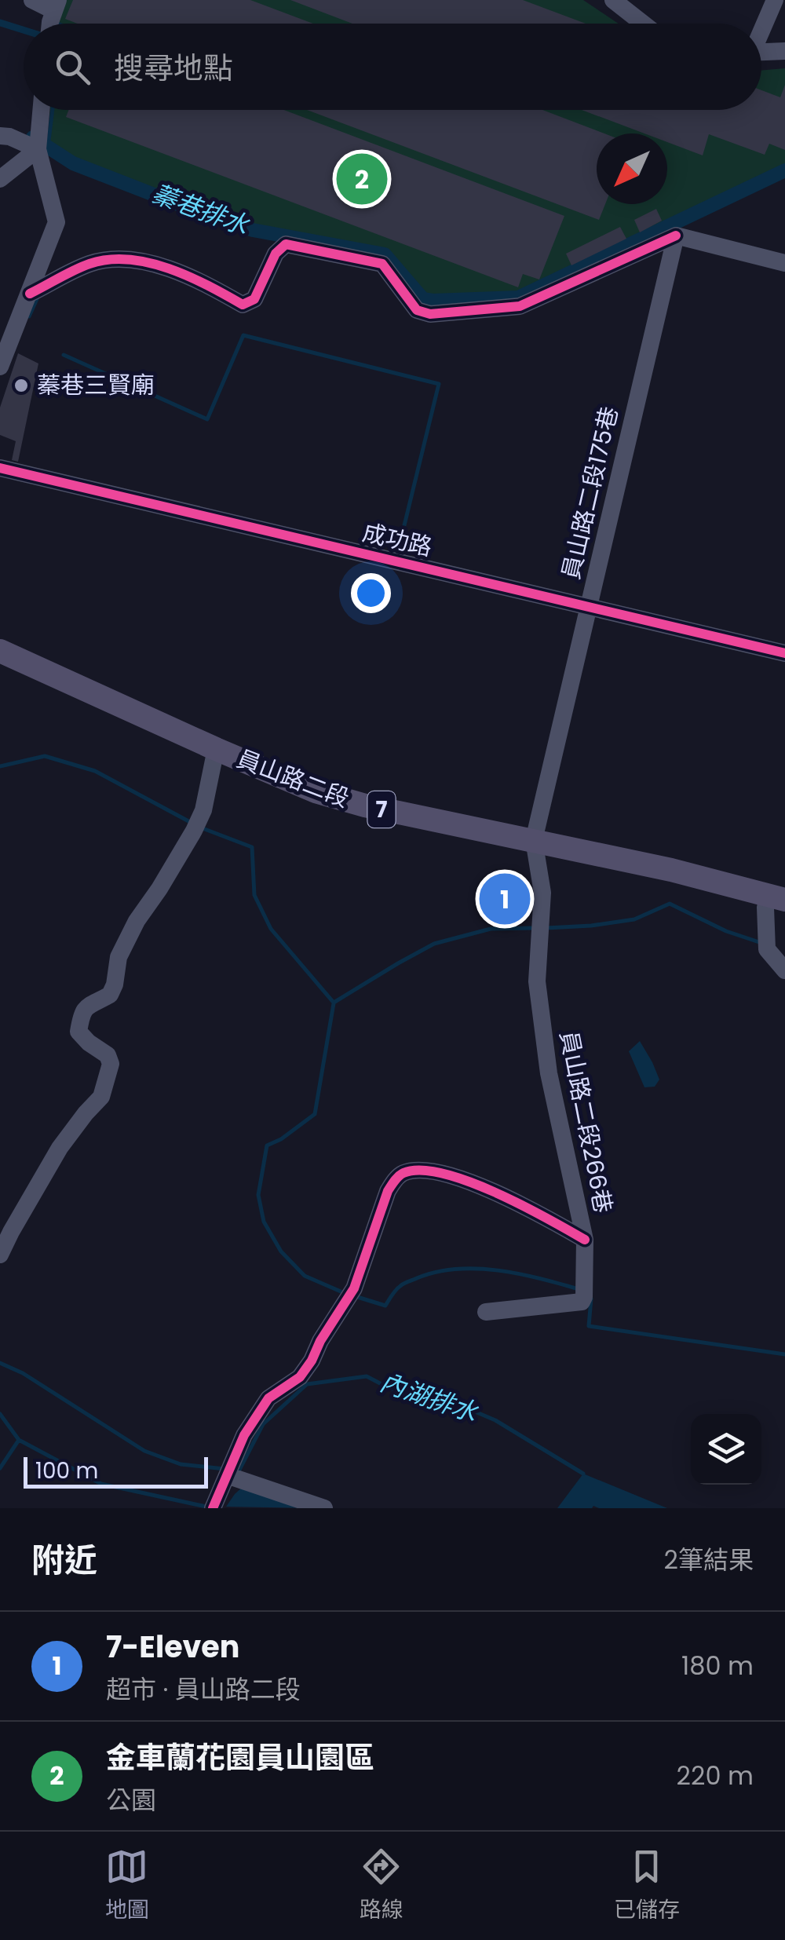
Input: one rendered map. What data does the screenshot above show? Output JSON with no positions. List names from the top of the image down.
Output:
{
  "streets": {
    "main road": ["員山路二段", "7"],
    "street": ["員山路二段175巷", "成功路", "員山路二段266巷"]
  },
  "crossings": [
    ["員山路二段175巷", "成功路"],
    ["員山路二段175巷", "員山路二段"],
    ["員山路二段175巷", "員山路二段266巷"],
    ["員山路二段", "員山路二段266巷"]
  ],
  "water": ["蓁巷排水", "內湖排水"],
  "places": ["蓁巷三賢廟"],
  "scale_bar": "100 m",
  "north": "bottom left",
  "page": {
    "search": "搜尋地點",
    "pins": ["2", "1"],
    "scale": "100 m",
    "heading": ["附近", "2筆結果"],
    "list": [
      {
        "mark": "1",
        "name": "7-Eleven",
        "note": "超市 · 員山路二段",
        "value": "180 m"
      },
      {
        "mark": "2",
        "name": "金車蘭花園員山園區",
        "note": "公園",
        "value": "220 m"
      }
    ],
    "nav": ["地圖", "路線", "已儲存"]
  }
}
